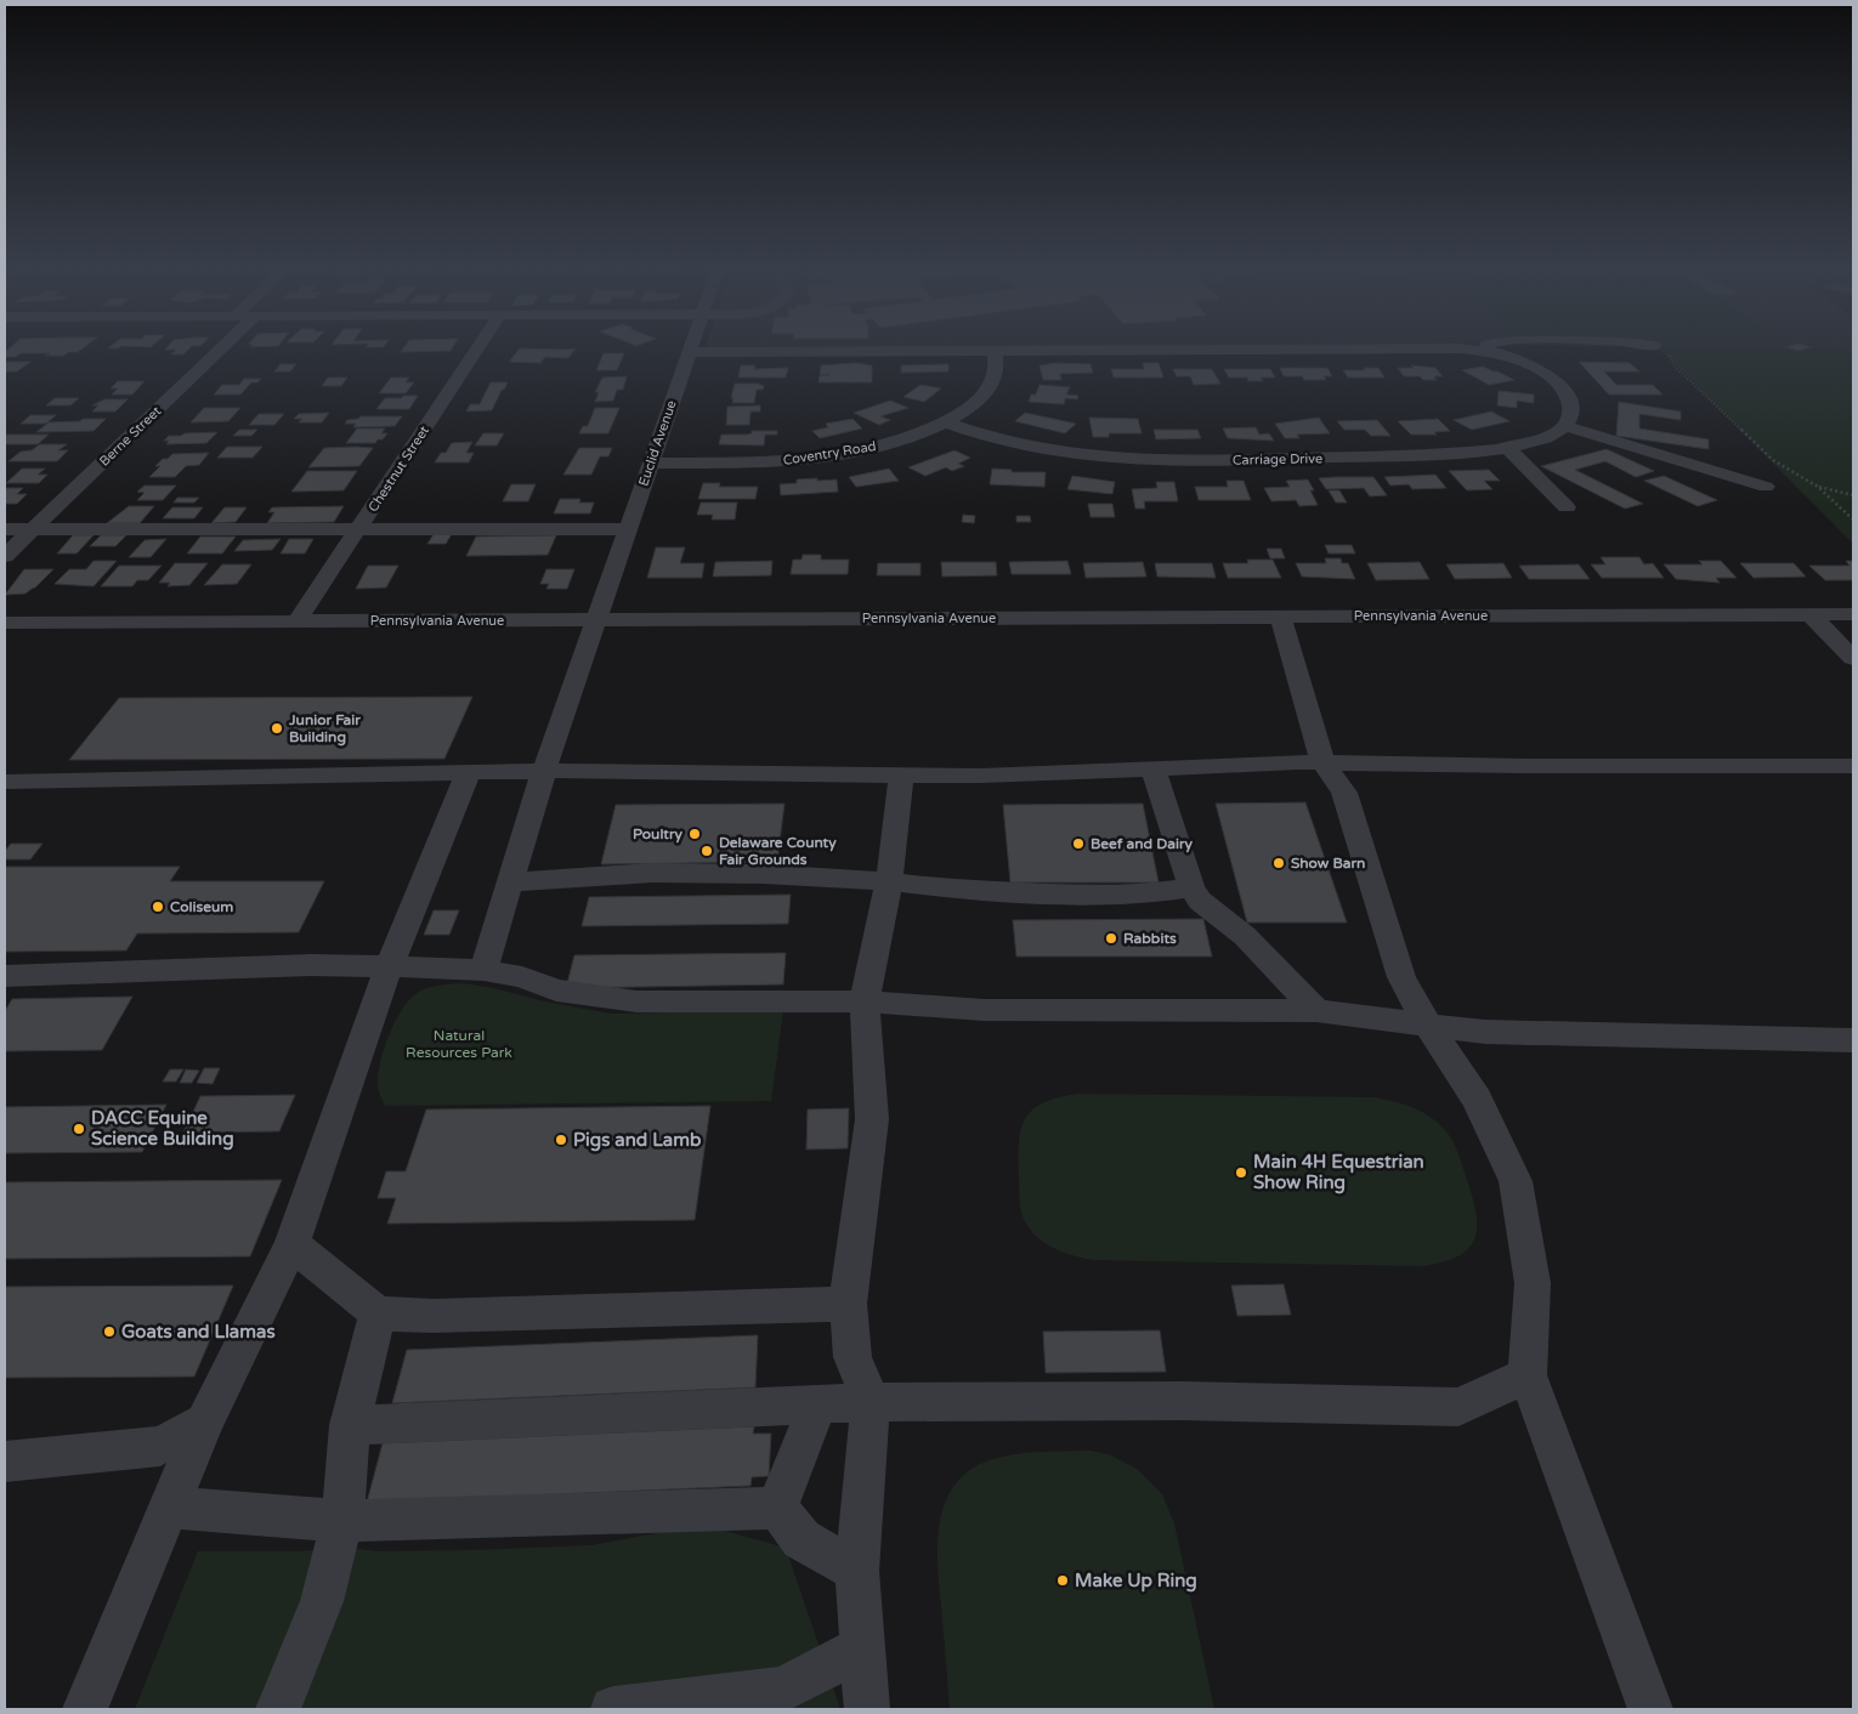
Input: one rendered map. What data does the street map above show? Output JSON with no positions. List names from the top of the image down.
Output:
{
  "streets": {
    "street": [
      "Berne Street",
      "Euclid Avenue",
      "Coventry Road",
      "Carriage Drive",
      "Chestnut Street",
      "Pennsylvania Avenue"
    ]
  },
  "crossings": [
    ["Euclid Avenue", "Coventry Road"],
    ["Euclid Avenue", "Pennsylvania Avenue"],
    ["Coventry Road", "Carriage Drive"],
    ["Chestnut Street", "Pennsylvania Avenue"]
  ],
  "parks": ["Natural Resources Park"],
  "places": [
    "Junior Fair Building",
    "Poultry",
    "Beef and Dairy",
    "Delaware County Fair Grounds",
    "Show Barn",
    "Coliseum",
    "Rabbits",
    "DACC Equine Science Building",
    "Pigs and Lamb",
    "Main 4H Equestrian Show Ring",
    "Goats and Llamas",
    "Make Up Ring"
  ]
}
